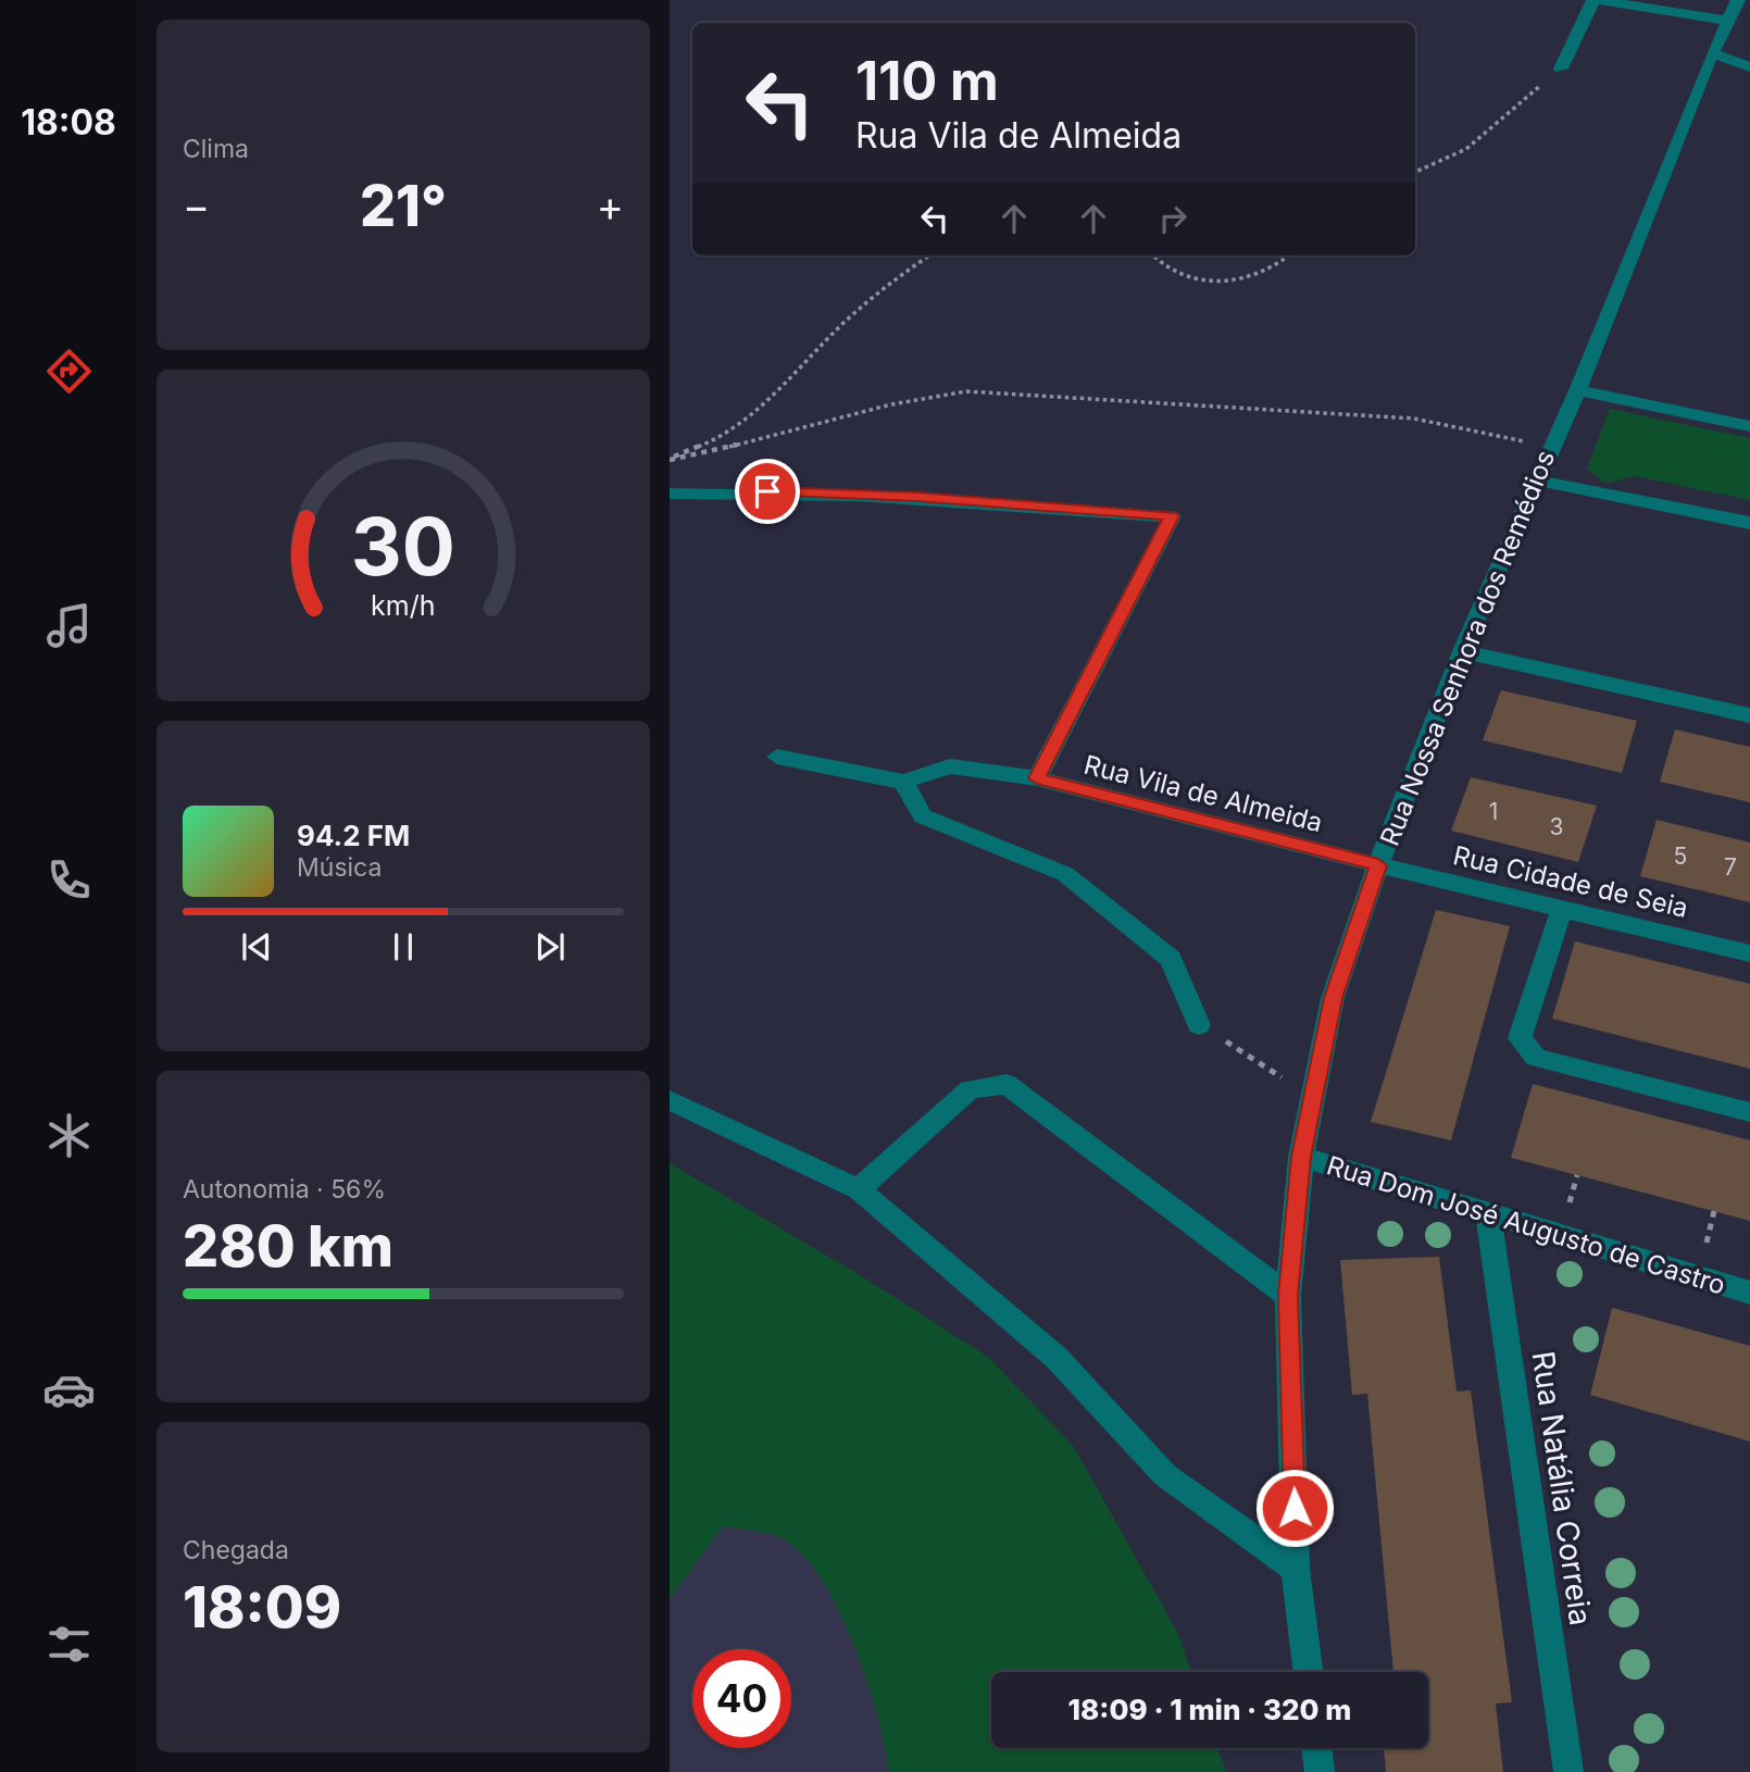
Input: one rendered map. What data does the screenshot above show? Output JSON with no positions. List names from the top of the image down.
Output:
{
  "streets": {
    "street": [
      "Rua Nossa Senhora dos Remédios",
      "Rua Vila de Almeida",
      "Rua Cidade de Seia",
      "Rua Dom José Augusto de Castro",
      "Rua Natália Correia"
    ]
  },
  "crossings": [
    ["Rua Nossa Senhora dos Remédios", "Rua Vila de Almeida"],
    ["Rua Nossa Senhora dos Remédios", "Rua Cidade de Seia"],
    ["Rua Nossa Senhora dos Remédios", "Rua Dom José Augusto de Castro"],
    ["Rua Vila de Almeida", "Rua Cidade de Seia"],
    ["Rua Dom José Augusto de Castro", "Rua Natália Correia"]
  ],
  "house_numbers": [
    "1",
    "3",
    "5",
    "7"
  ],
  "page": {
    "tabs": "18:08",
    "tile": [
      "Clima",
      ["Autonomia · 56%", "280 km"],
      ["Chegada", "18:09"]
    ],
    "turn": ["110 m", "Rua Vila de Almeida"],
    "heat": ["−", "21°", "+"],
    "song": ["94.2 FM", "Música"],
    "limit": "40",
    "trip": "18:09 · 1 min · 320 m",
    "gauge": ["30", "km/h"]
  }
}
